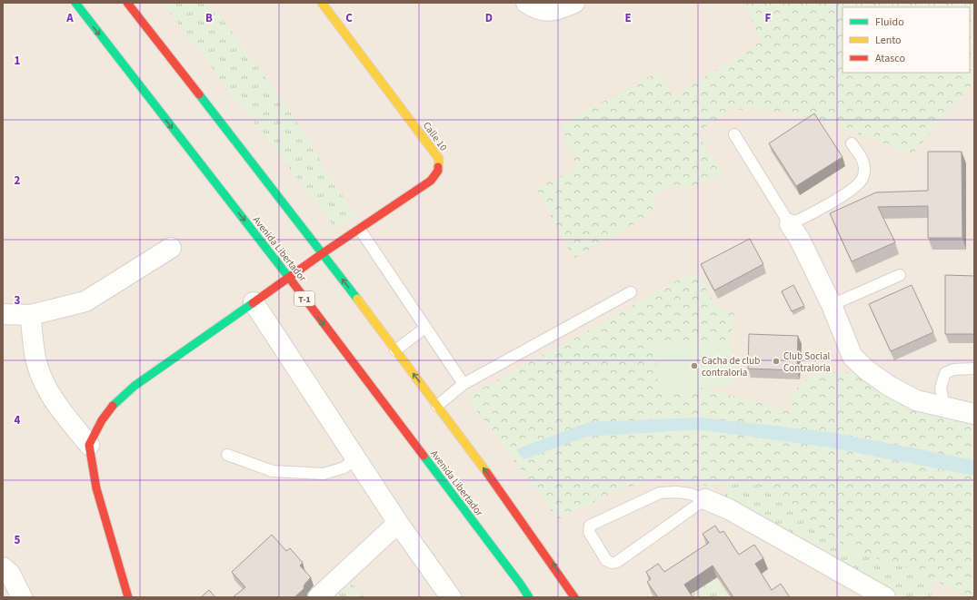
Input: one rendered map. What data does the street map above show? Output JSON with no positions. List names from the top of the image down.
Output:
{
  "streets": {
    "main road": ["Calle 10", "Avenida Libertador", "T-1"]
  },
  "crossings": [
    ["Calle 10", "Avenida Libertador"]
  ],
  "places": ["Club Social Contraloria", "Cacha de club contraloria"],
  "legend": ["Fluido", "Lento", "Atasco"],
  "grid": {
    "columns": [
      "A",
      "B",
      "C",
      "D",
      "E",
      "F"
    ],
    "rows": [
      "1",
      "2",
      "3",
      "4",
      "5"
    ]
  }
}
